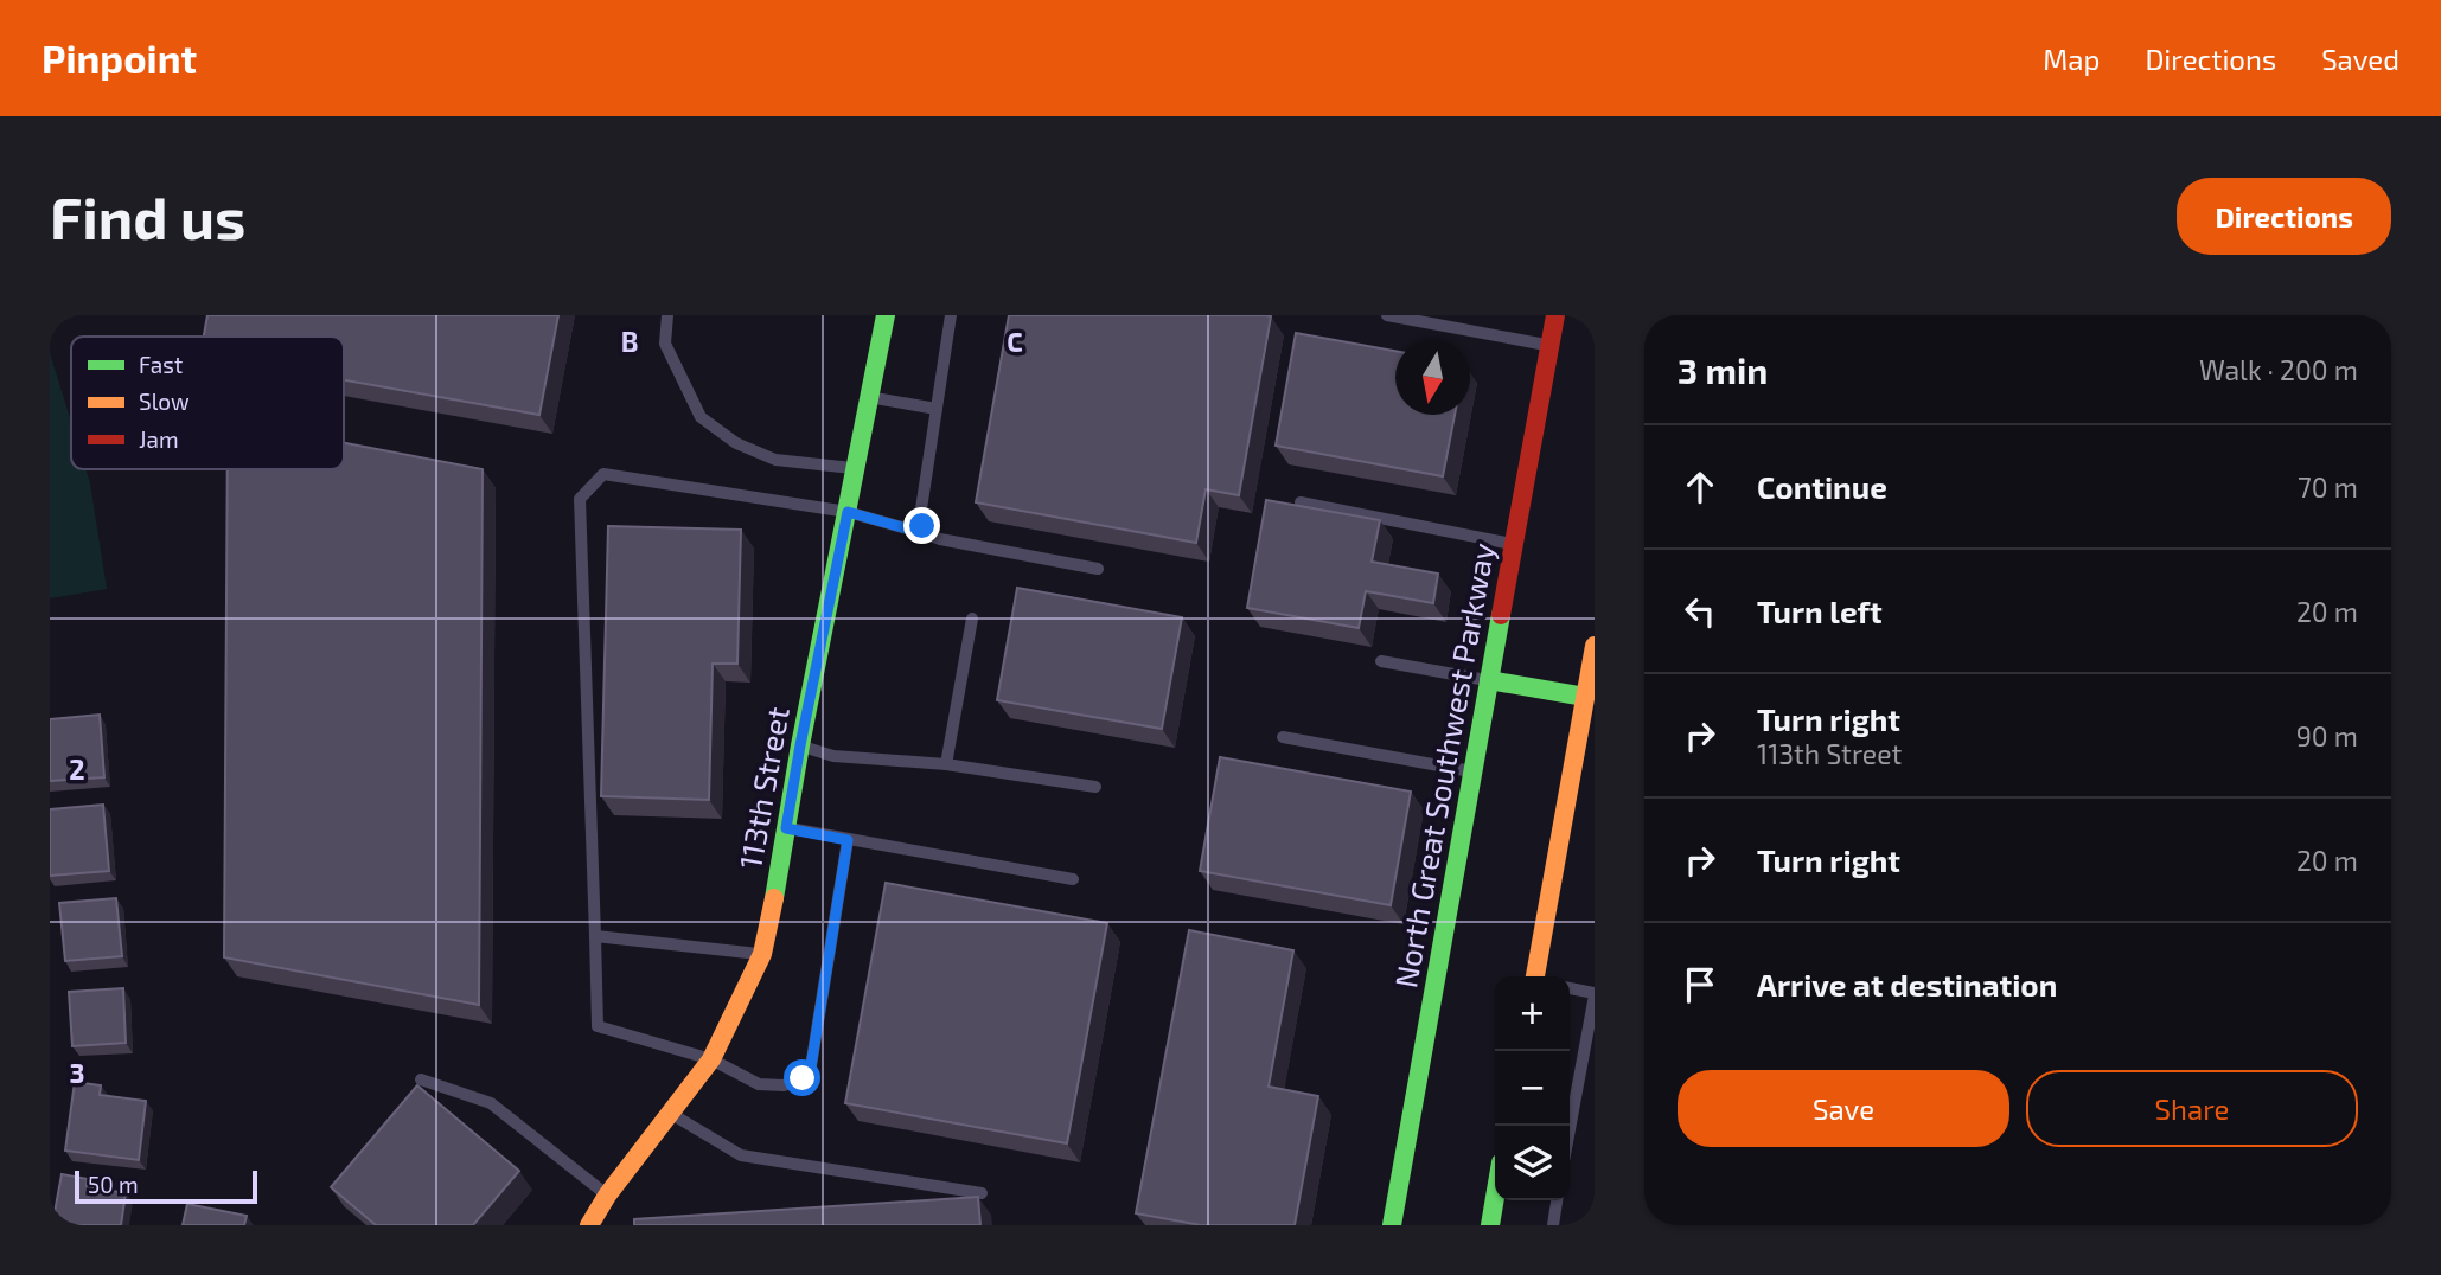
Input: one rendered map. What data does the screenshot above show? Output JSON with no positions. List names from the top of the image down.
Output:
{
  "streets": {
    "street": ["North Great Southwest Parkway", "113th Street"]
  },
  "legend": ["Fast", "Slow", "Jam"],
  "scale_bar": "50 m",
  "north": "bottom",
  "page": {
    "header": "Pinpoint",
    "nav": ["Map", "Directions", "Saved"],
    "buttons": [
      "Directions",
      ["Save", "Share"]
    ],
    "title": "Find us",
    "heading": ["3 min", "Walk · 200 m"],
    "list": [
      ["Continue", "70 m"],
      ["Turn left", "20 m"],
      ["Turn right", "113th Street", "90 m"],
      ["Turn right", "20 m"],
      "Arrive at destination"
    ],
    "map_buttons": ["+", "−"],
    "scale": "50 m"
  },
  "grid": {
    "columns": ["B", "C"],
    "rows": ["2", "3"]
  }
}
